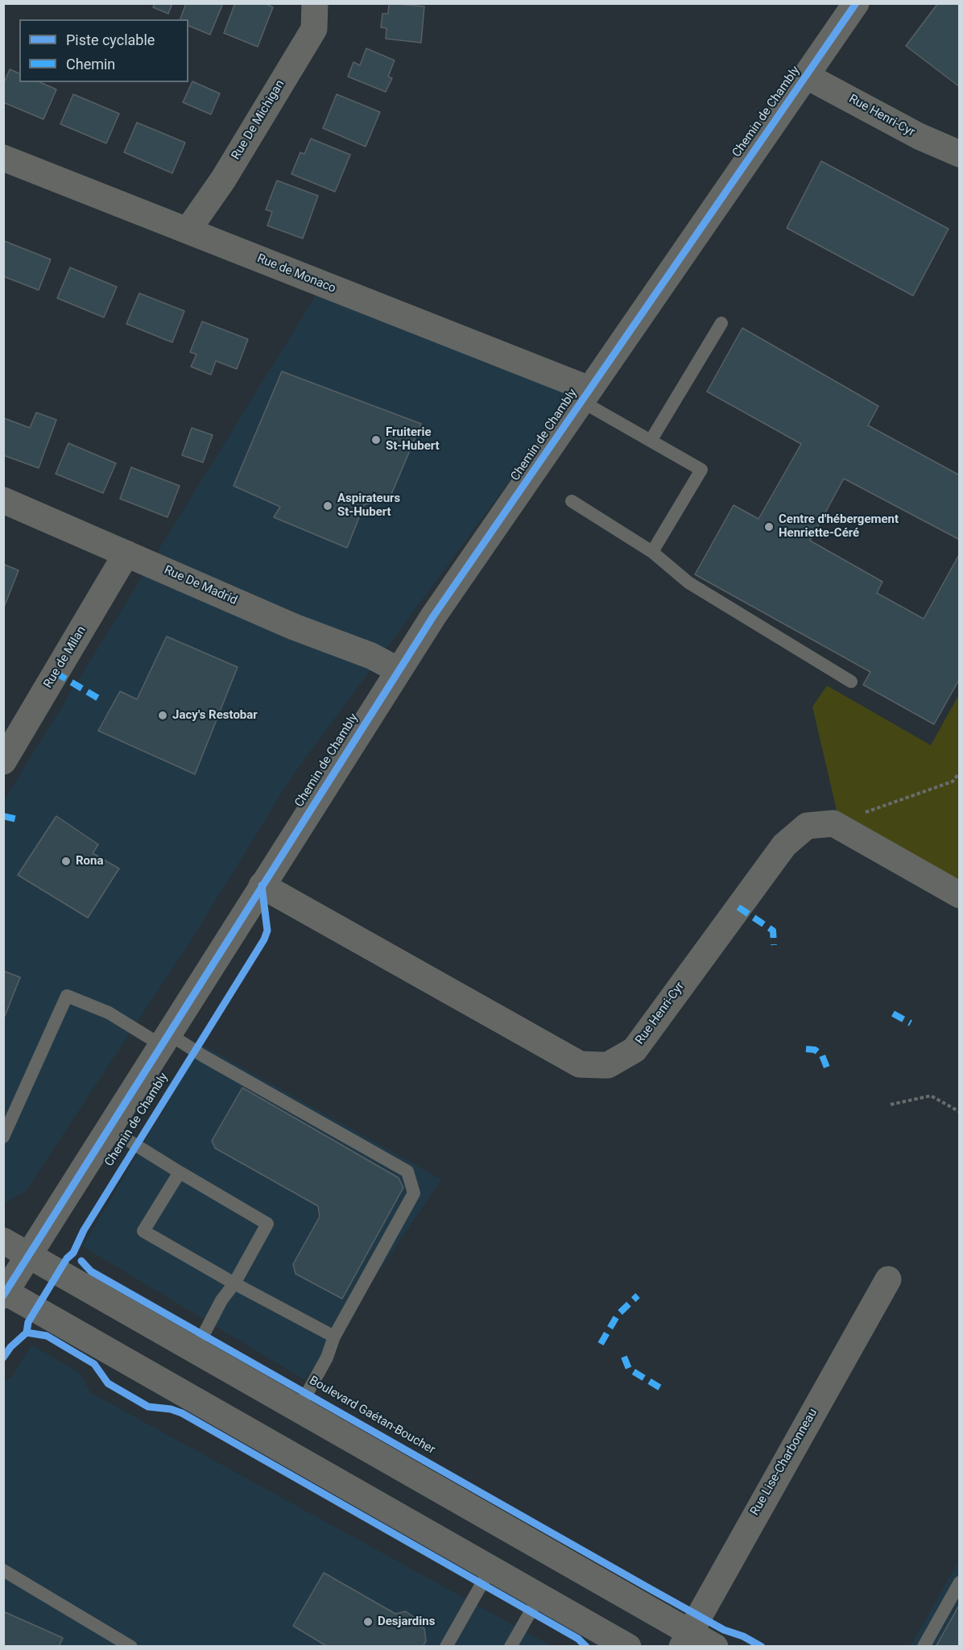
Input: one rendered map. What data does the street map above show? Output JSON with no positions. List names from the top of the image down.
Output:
{
  "streets": {
    "street": [
      "Chemin de Chambly",
      "Rue Henri-Cyr",
      "Rue De Michigan",
      "Rue de Monaco",
      "Rue De Madrid",
      "Rue de Milan",
      "Rue Lise-Charbonneau"
    ],
    "cycle path": ["Boulevard Gaétan-Boucher"]
  },
  "crossings": [
    ["Chemin de Chambly", "Rue Henri-Cyr"],
    ["Chemin de Chambly", "Rue de Monaco"],
    ["Chemin de Chambly", "Rue De Madrid"],
    ["Rue De Michigan", "Rue de Monaco"],
    ["Rue De Madrid", "Rue de Milan"]
  ],
  "places": [
    "Fruiterie St-Hubert",
    "Aspirateurs St-Hubert",
    "Centre d'hébergement Henriette-Céré",
    "Jacy's Restobar",
    "Rona",
    "Desjardins"
  ],
  "legend": ["Piste cyclable", "Chemin"]
}
